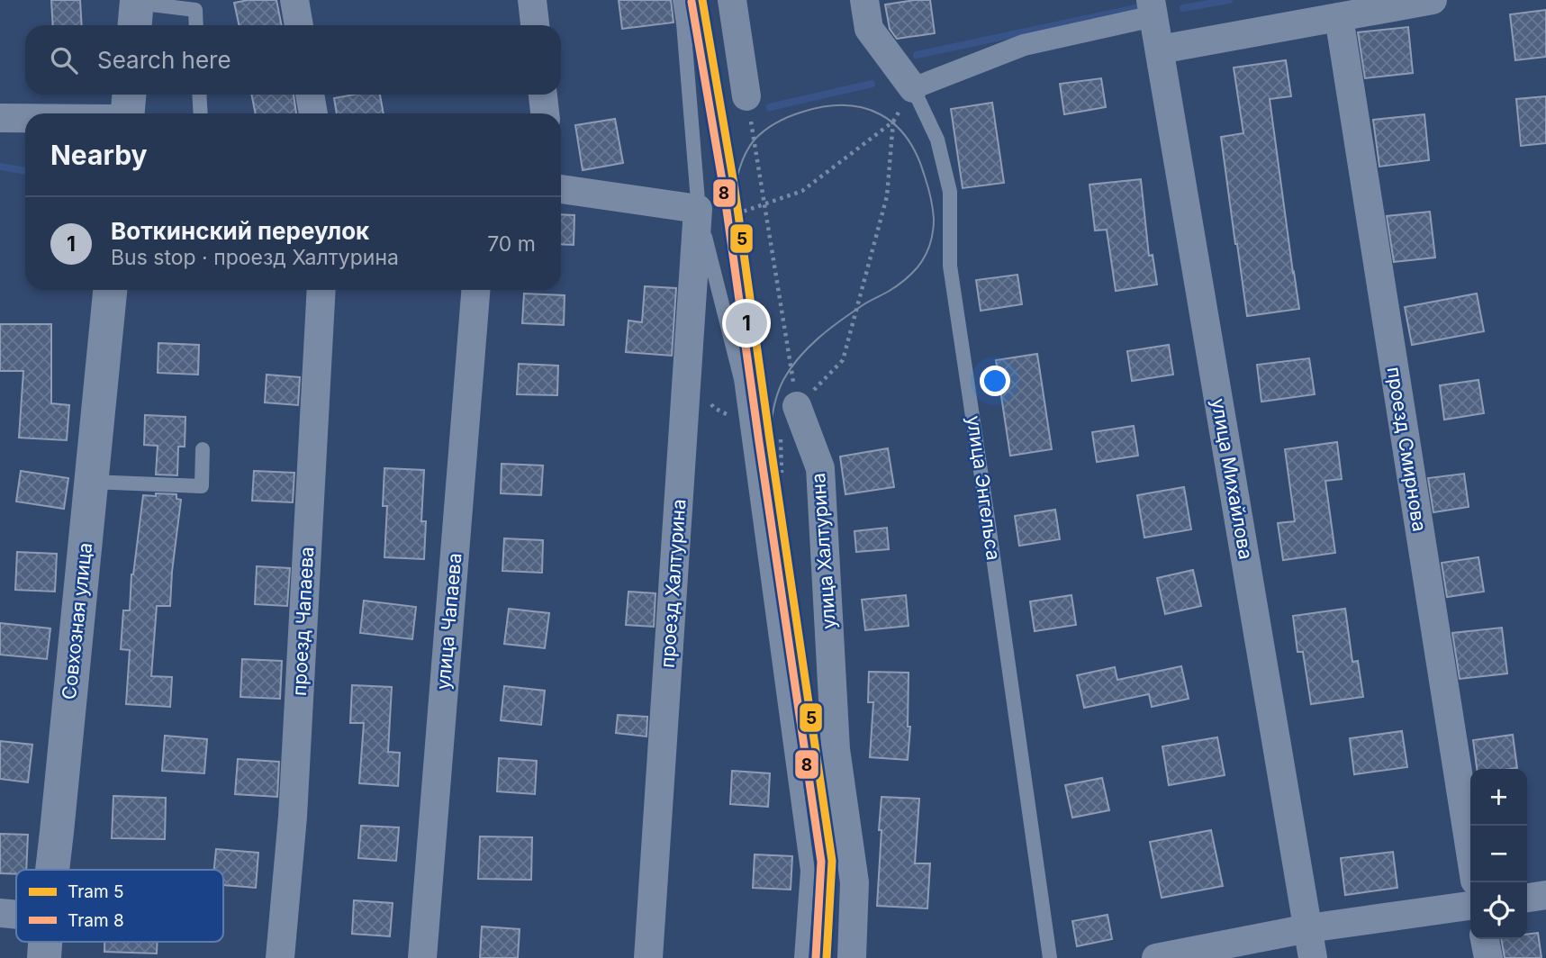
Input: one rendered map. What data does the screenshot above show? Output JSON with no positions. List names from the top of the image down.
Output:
{
  "streets": {
    "street": [
      "проезд Смирнова",
      "улица Михайлова",
      "улица Энгельса",
      "улица Халтурина",
      "проезд Халтурина",
      "Совхозная улица",
      "проезд Чапаева",
      "улица Чапаева"
    ]
  },
  "lines": ["tram line 5", "tram line 8"],
  "legend": ["Tram 5", "Tram 8"],
  "page": {
    "search": "Search here",
    "heading": "Nearby",
    "list": [
      {
        "mark": "1",
        "name": "Воткинский переулок",
        "note": "Bus stop · проезд Халтурина",
        "value": "70 m"
      }
    ],
    "pins": "1",
    "map_buttons": ["+", "−"]
  }
}
